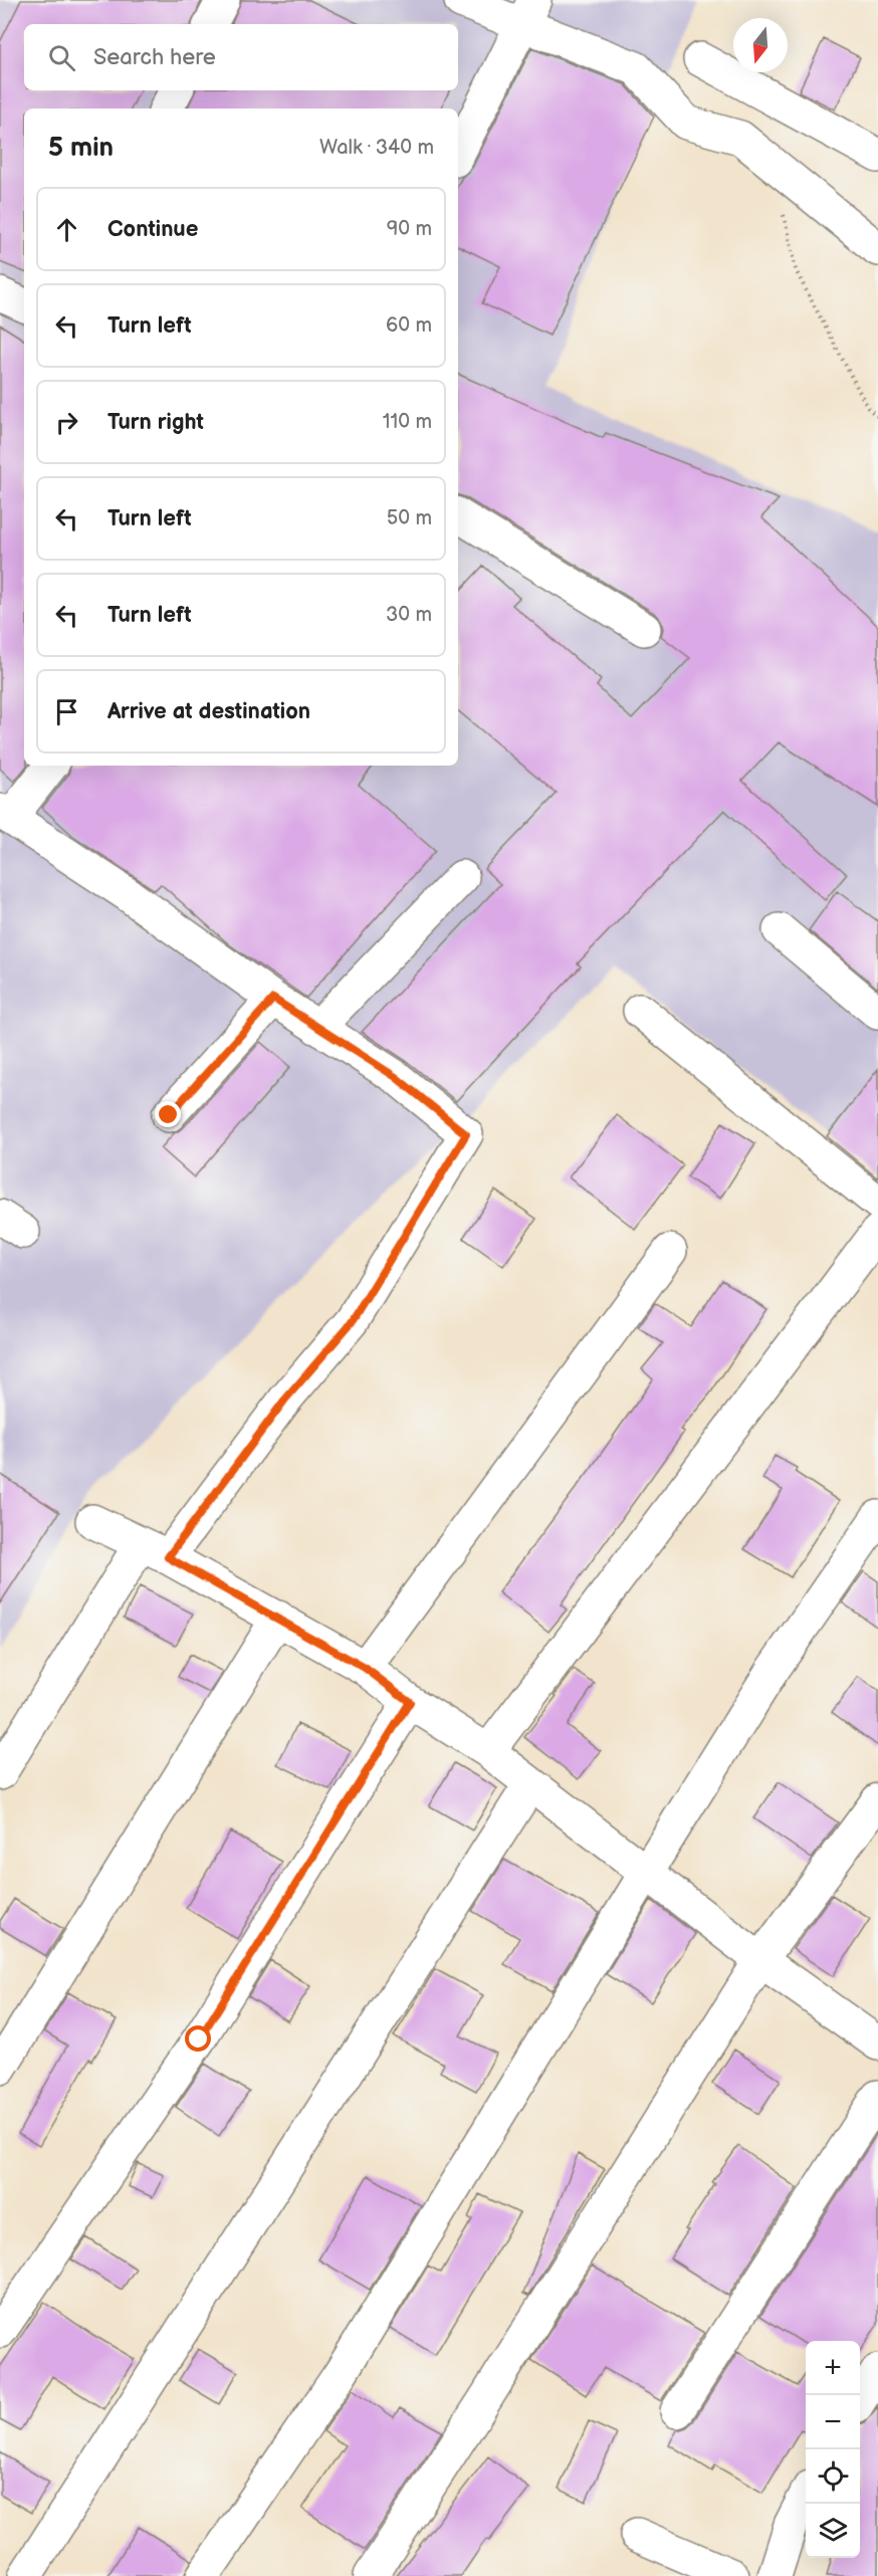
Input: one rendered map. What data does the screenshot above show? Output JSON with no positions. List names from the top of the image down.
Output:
{
  "north": "bottom",
  "page": {
    "search": "Search here",
    "heading": ["5 min", "Walk · 340 m"],
    "list": [
      ["Continue", "90 m"],
      ["Turn left", "60 m"],
      ["Turn right", "110 m"],
      ["Turn left", "50 m"],
      ["Turn left", "30 m"],
      "Arrive at destination"
    ],
    "map_buttons": ["+", "−"]
  }
}
